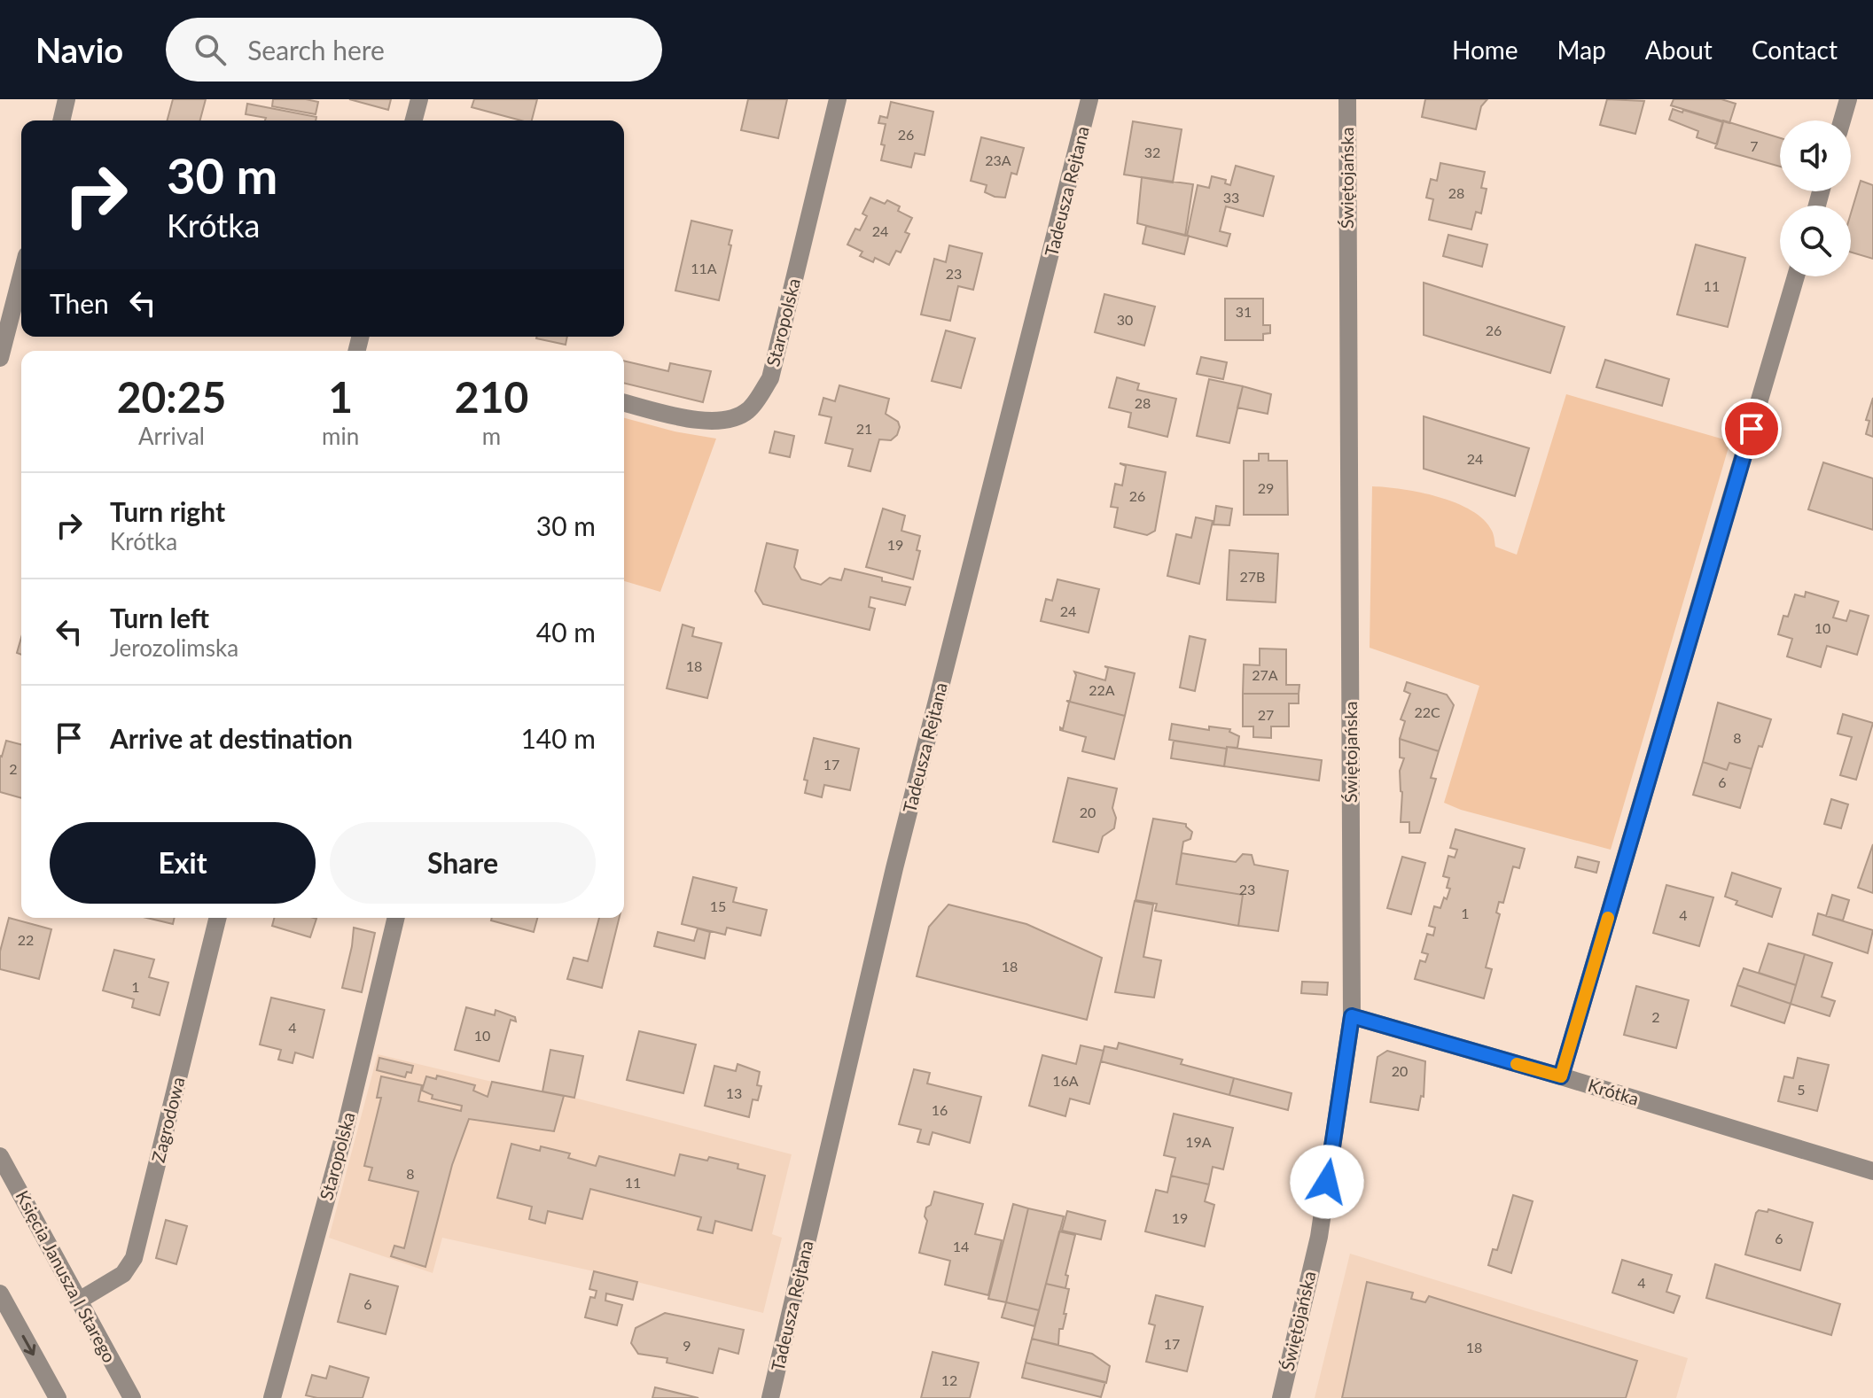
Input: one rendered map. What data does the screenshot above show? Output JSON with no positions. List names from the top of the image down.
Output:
{
  "streets": {
    "street": [
      "Świętojańska",
      "Tadeusza Rejtana",
      "Staropolska",
      "Krótka",
      "Zagrodowa",
      "Księcia Janusza I Starego"
    ]
  },
  "crossings": [
    ["Świętojańska", "Krótka"],
    ["Zagrodowa", "Księcia Janusza I Starego"]
  ],
  "house_numbers": [
    "26",
    "7",
    "32",
    "23A",
    "28",
    "33",
    "24",
    "11A",
    "23",
    "11",
    "31",
    "30",
    "26",
    "28",
    "21",
    "24",
    "29",
    "26",
    "19",
    "27B",
    "24",
    "10",
    "18",
    "27A",
    "22A",
    "22C",
    "27",
    "8",
    "17",
    "2",
    "6",
    "20",
    "23",
    "15",
    "1",
    "4",
    "22",
    "18",
    "1",
    "2",
    "4",
    "10",
    "20",
    "16A",
    "5",
    "13",
    "16",
    "19A",
    "8",
    "11",
    "19",
    "6",
    "14",
    "4",
    "6",
    "17",
    "9",
    "18",
    "12"
  ],
  "page": {
    "header": "Navio",
    "search": "Search here",
    "nav": [
      "Home",
      "Map",
      "About",
      "Contact"
    ],
    "turn": ["30 m", "Krótka"],
    "then": "Then",
    "eta": [
      "20:25",
      "Arrival",
      "1",
      "min",
      "210",
      "m"
    ],
    "list": [
      {
        "name": "Turn right",
        "note": "Krótka",
        "value": "30 m"
      },
      {
        "name": "Turn left",
        "note": "Jerozolimska",
        "value": "40 m"
      },
      {
        "name": "Arrive at destination",
        "value": "140 m"
      }
    ],
    "buttons": ["Exit", "Share"]
  }
}
